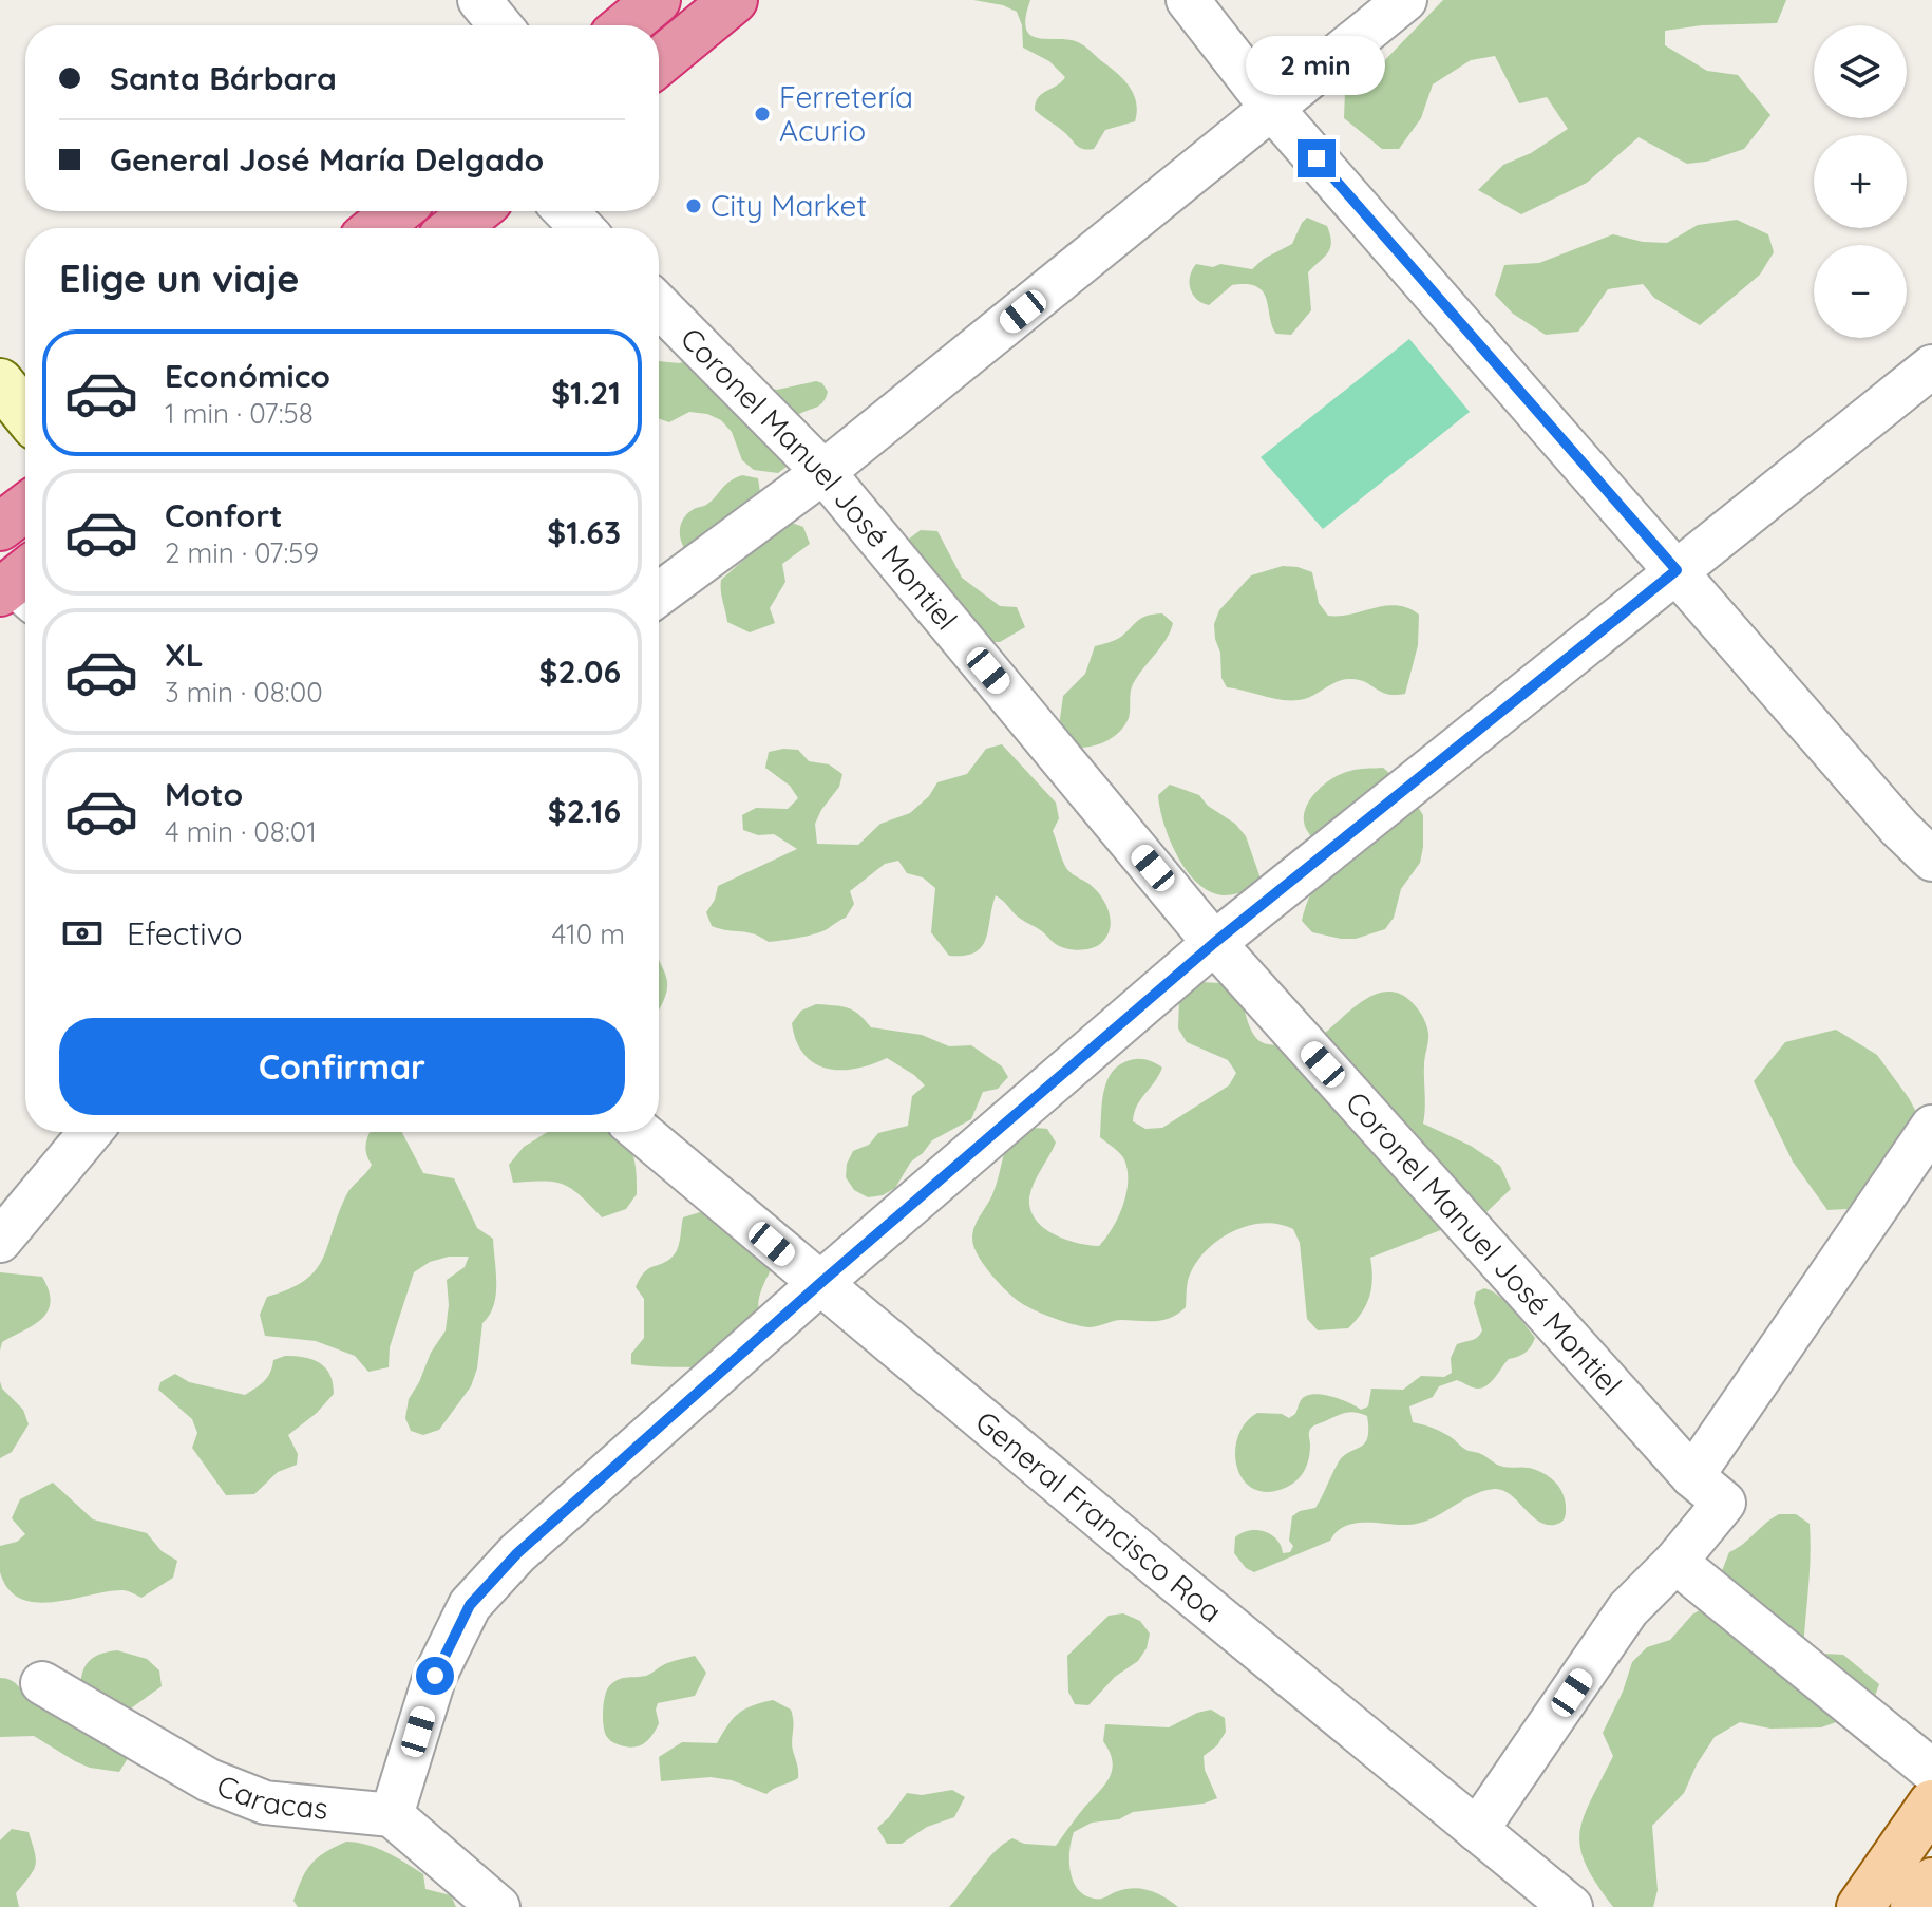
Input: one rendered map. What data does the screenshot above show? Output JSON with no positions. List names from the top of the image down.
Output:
{
  "streets": {
    "street": ["Coronel Manuel José Montiel", "General Francisco Roa", "Caracas"]
  },
  "places": ["Ferretería Acurio", "City Market"],
  "page": {
    "map_buttons": ["+", "−"],
    "banner": ["Santa Bárbara", "General José María Delgado"],
    "bubble": "2 min",
    "heading": "Elige un viaje",
    "list": [
      {
        "name": "Económico",
        "note": "1 min · 07:58",
        "value": "$1.21"
      },
      {
        "name": "Confort",
        "note": "2 min · 07:59",
        "value": "$1.63"
      },
      {
        "name": "XL",
        "note": "3 min · 08:00",
        "value": "$2.06"
      },
      {
        "name": "Moto",
        "note": "4 min · 08:01",
        "value": "$2.16"
      }
    ],
    "pay": ["Efectivo", "410 m"],
    "buttons": "Confirmar"
  }
}
